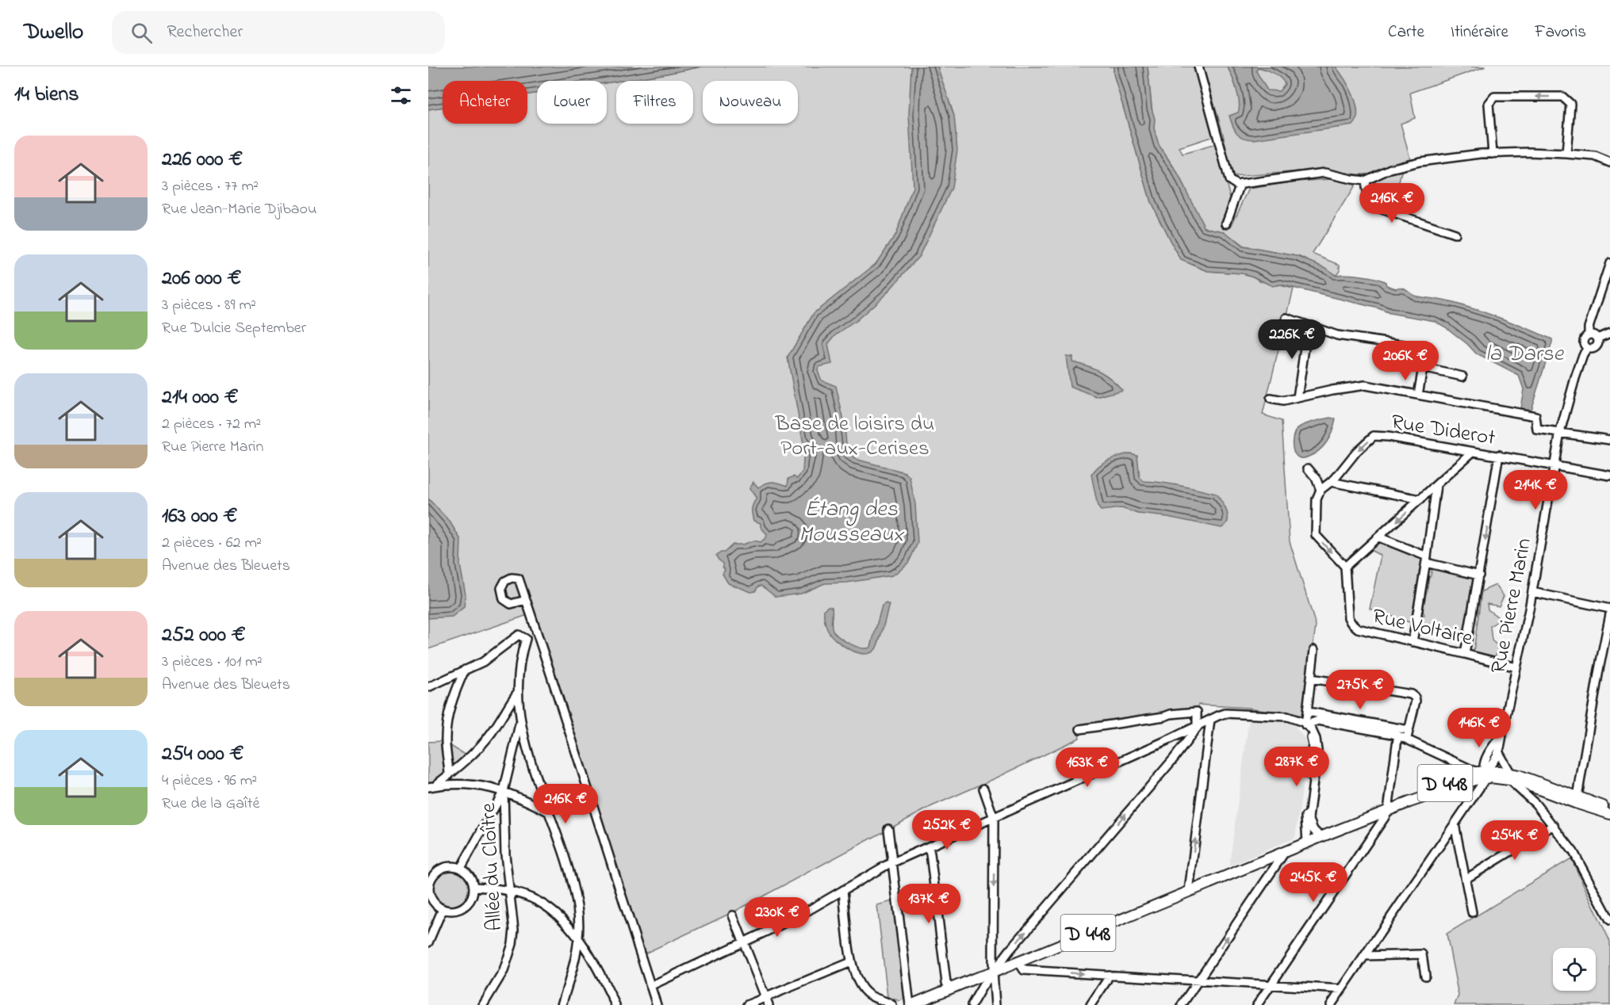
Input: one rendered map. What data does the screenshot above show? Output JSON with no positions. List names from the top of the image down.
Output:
{
  "streets": {
    "main road": ["D 448"],
    "street": [
      "Rue Diderot",
      "Rue Pierre Marin",
      "Rue Voltaire",
      "Allée du Cloître"
    ]
  },
  "crossings": [
    ["Rue Diderot", "Rue Pierre Marin"],
    ["Rue Pierre Marin", "Rue Voltaire"],
    ["Rue Pierre Marin", "D 448"]
  ],
  "water": ["la Darse", "Étang des Mousseaux"],
  "parks": ["Base de loisirs du Port-aux-Cerises"],
  "page": {
    "header": "Dwello",
    "search": "Rechercher",
    "nav": ["Carte", "Itinéraire", "Favoris"],
    "heading": "14 biens",
    "chip": [
      "Acheter",
      "Louer",
      "Filtres",
      "Nouveau"
    ],
    "list": [
      {
        "name": "226 000 €",
        "note": "3 pièces · 77 m² · Rue Jean-Marie Djibaou"
      },
      {
        "name": "206 000 €",
        "note": "3 pièces · 89 m² · Rue Dulcie September"
      },
      {
        "name": "214 000 €",
        "note": "2 pièces · 72 m² · Rue Pierre Marin"
      },
      {
        "name": "163 000 €",
        "note": "2 pièces · 62 m² · Avenue des Bleuets"
      },
      {
        "name": "252 000 €",
        "note": "3 pièces · 101 m² · Avenue des Bleuets"
      },
      {
        "name": "254 000 €",
        "note": "4 pièces · 96 m² · Rue de la Gaîté"
      }
    ],
    "price": [
      "216K €",
      "226K €",
      "206K €",
      "214K €",
      "275K €",
      "146K €",
      "287K €",
      "163K €",
      "216K €",
      "252K €",
      "254K €",
      "245K €",
      "137K €",
      "230K €"
    ]
  }
}
